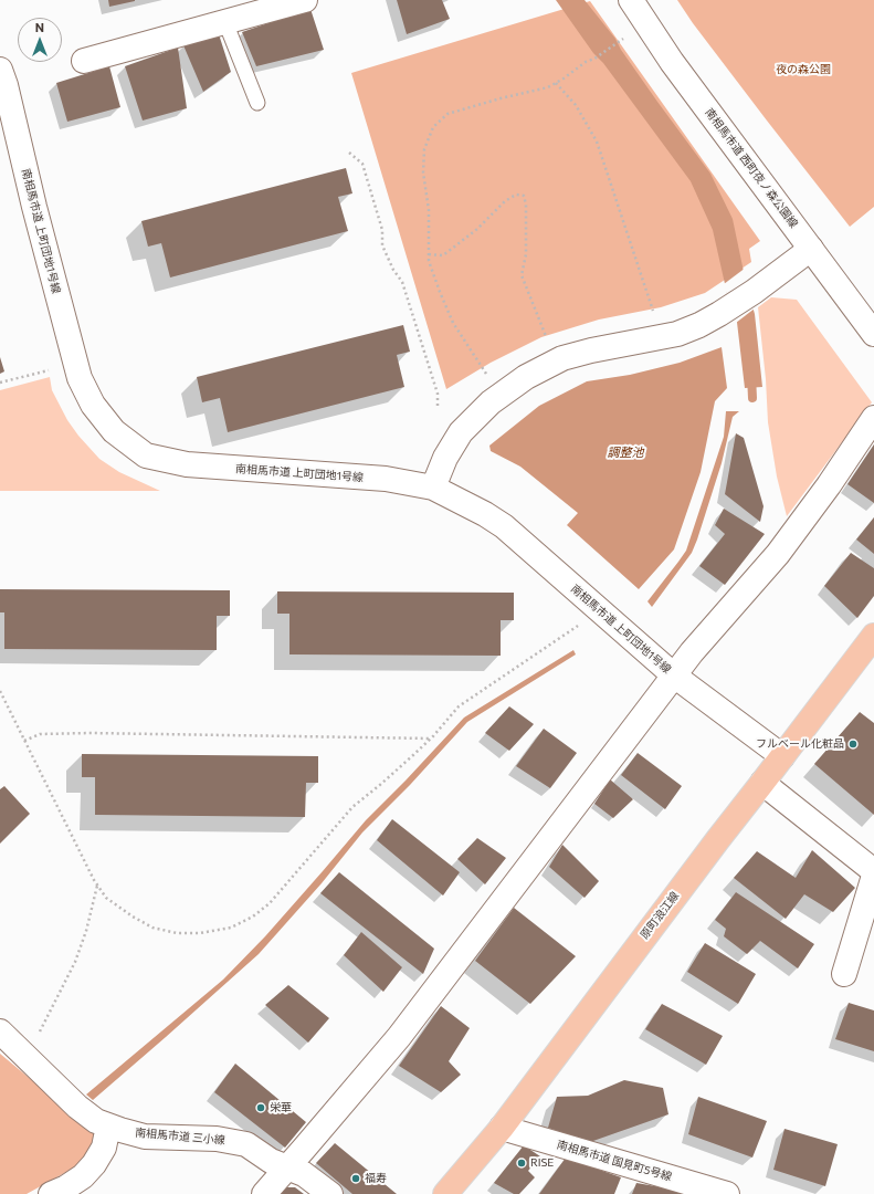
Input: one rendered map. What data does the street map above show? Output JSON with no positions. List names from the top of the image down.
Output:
{
  "streets": {
    "main road": ["原町浪江線"],
    "street": [
      "南相馬市道 西町夜ノ森公園線",
      "南相馬市道 上町団地1号線",
      "南相馬市道 三小線",
      "南相馬市道 国見町5号線"
    ]
  },
  "crossings": [
    ["南相馬市道 上町団地1号線", "原町浪江線"],
    ["原町浪江線", "南相馬市道 国見町5号線"]
  ],
  "water": ["調整池"],
  "parks": ["夜の森公園"],
  "places": [
    "フルベール化粧品",
    "栄華",
    "RISE",
    "福寿"
  ],
  "north": "top"
}
